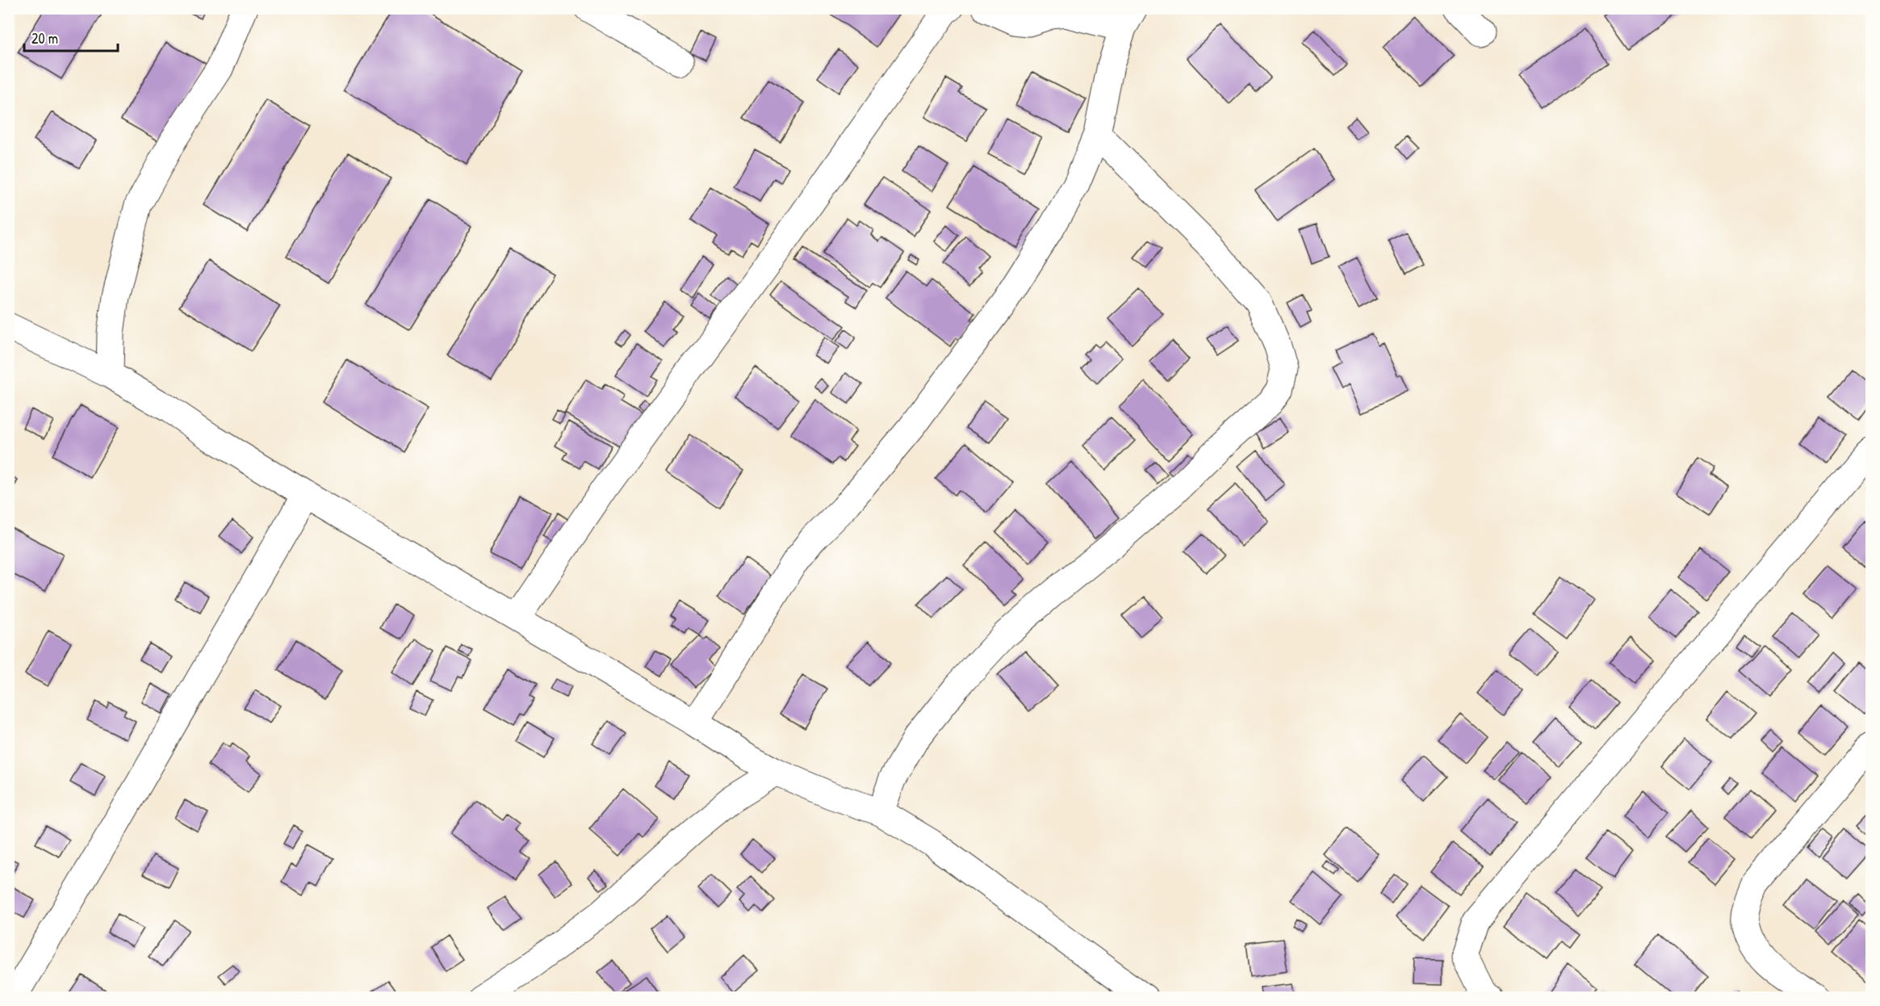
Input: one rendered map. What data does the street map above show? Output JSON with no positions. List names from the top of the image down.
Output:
{
  "scale_bar": "20 m"
}
